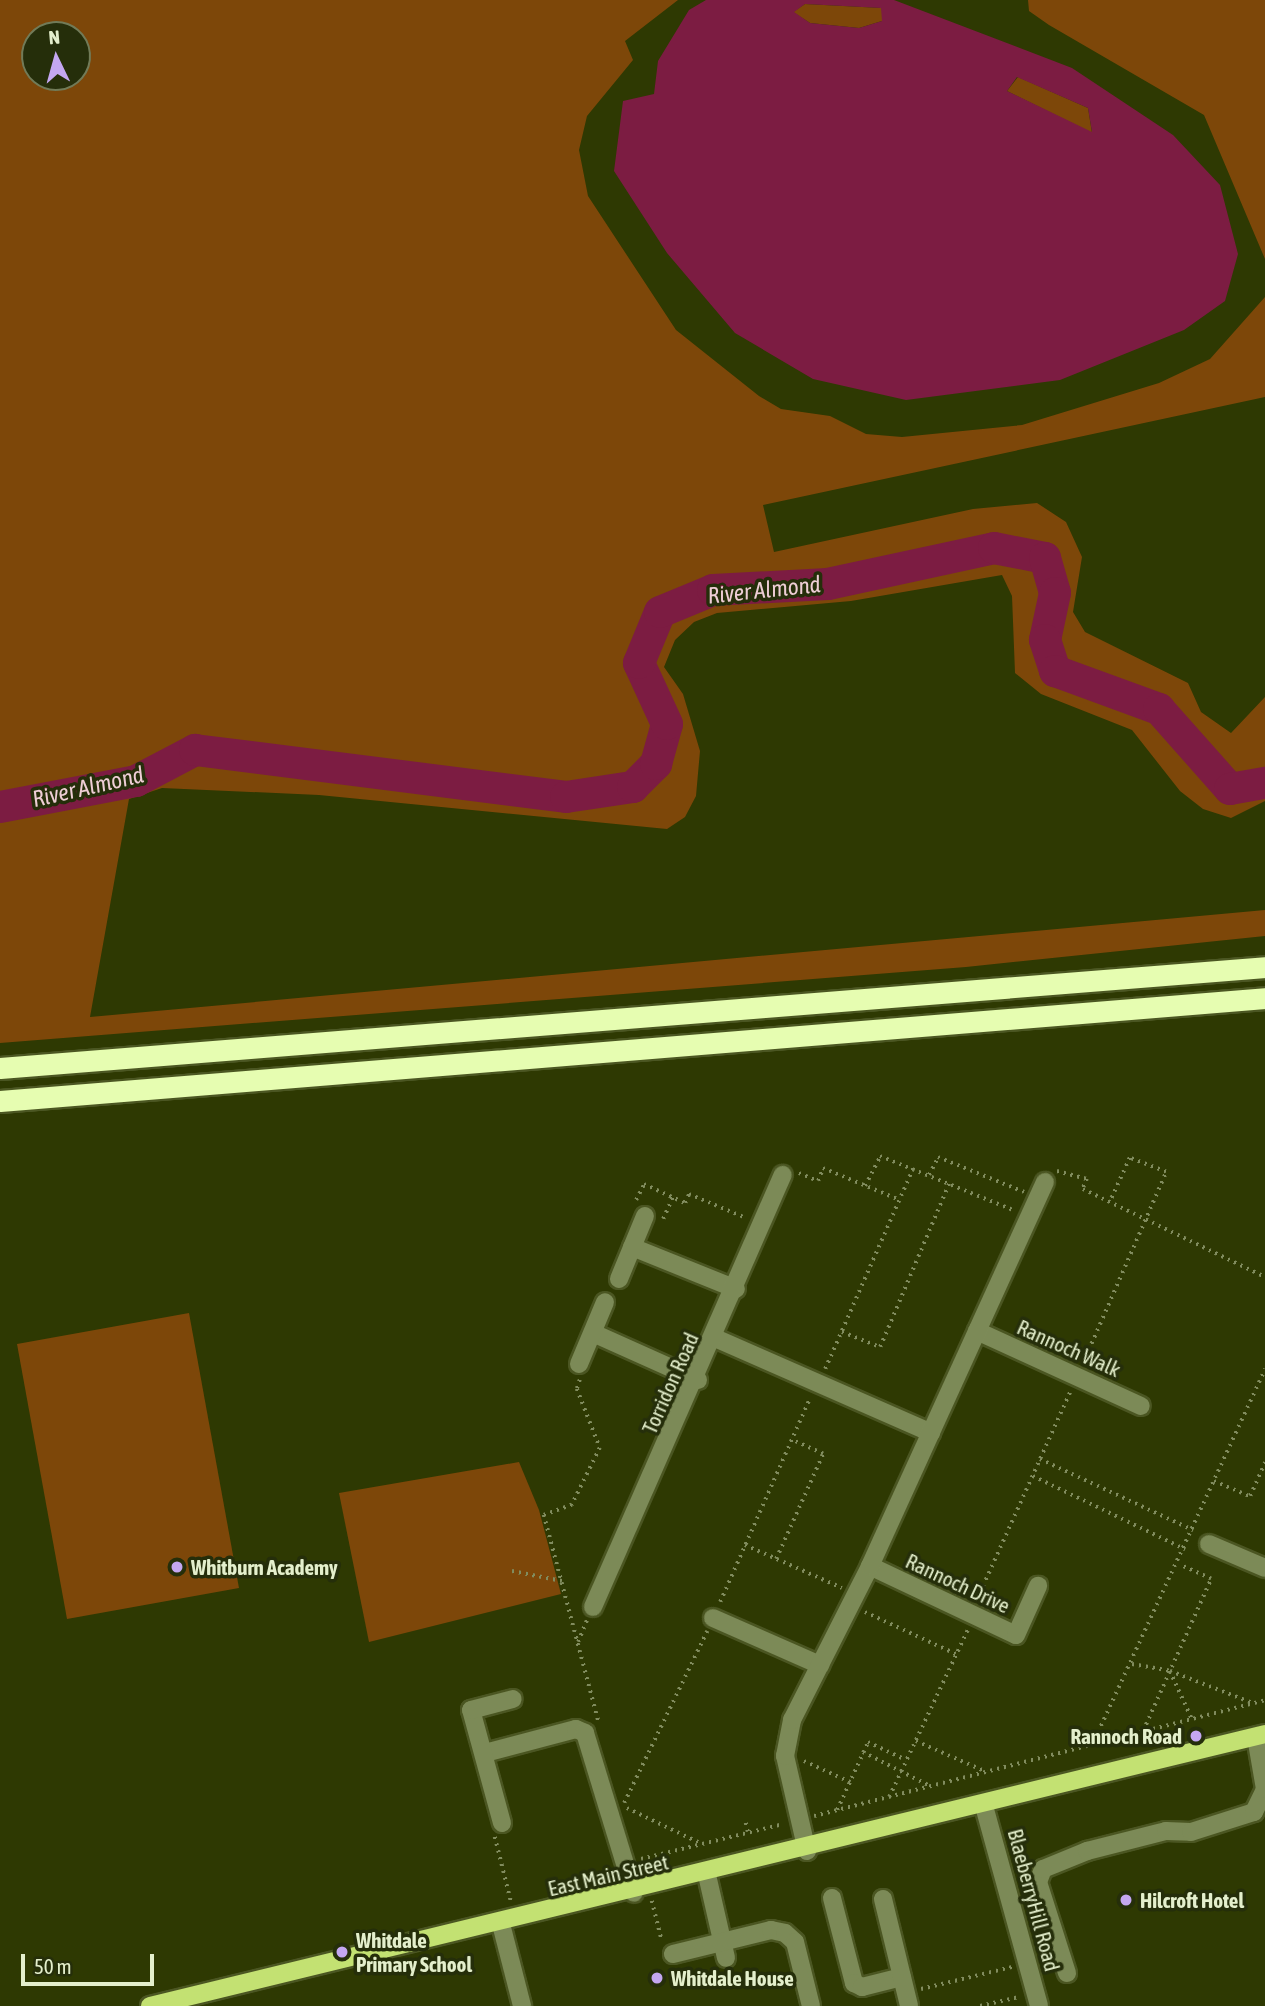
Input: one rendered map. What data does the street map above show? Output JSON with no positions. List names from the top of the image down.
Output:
{
  "streets": {
    "main road": ["East Main Street"],
    "street": [
      "Rannoch Walk",
      "Torridon Road",
      "Rannoch Drive",
      "BlaeberryHill Road"
    ]
  },
  "crossings": [
    ["East Main Street", "BlaeberryHill Road"]
  ],
  "water": ["River Almond"],
  "places": [
    "Whitburn Academy",
    "Rannoch Road",
    "Hilcroft Hotel",
    "Whitdale Primary School",
    "Whitdale House"
  ],
  "scale_bar": "50 m",
  "north": "top"
}
